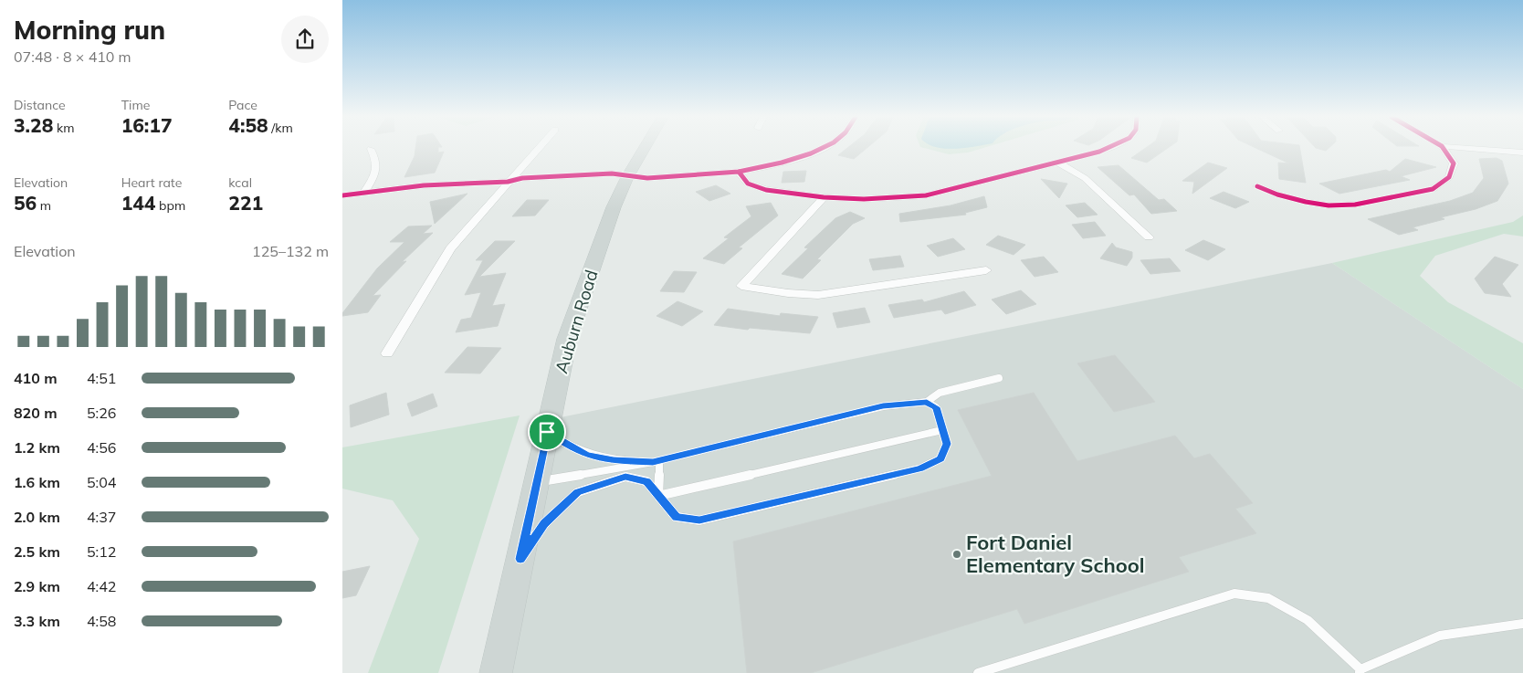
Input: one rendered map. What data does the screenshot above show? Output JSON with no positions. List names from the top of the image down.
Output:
{
  "streets": {
    "main road": ["Auburn Road"]
  },
  "places": ["Fort Daniel Elementary School"],
  "page": {
    "heading": ["Morning run", "07:48 · 8 × 410 m"],
    "stats": [
      ["Distance", "3.28 km"],
      ["Time", "16:17"],
      ["Pace", "4:58 /km"],
      ["Elevation", "56 m"],
      ["Heart rate", "144 bpm"],
      ["kcal", "221"]
    ],
    "chart": ["Elevation", "125–132 m"],
    "list": [
      {
        "name": "410 m",
        "note": "4:51"
      },
      {
        "name": "820 m",
        "note": "5:26"
      },
      {
        "name": "1.2 km",
        "note": "4:56"
      },
      {
        "name": "1.6 km",
        "note": "5:04"
      },
      {
        "name": "2.0 km",
        "note": "4:37"
      },
      {
        "name": "2.5 km",
        "note": "5:12"
      },
      {
        "name": "2.9 km",
        "note": "4:42"
      },
      {
        "name": "3.3 km",
        "note": "4:58"
      }
    ]
  }
}
